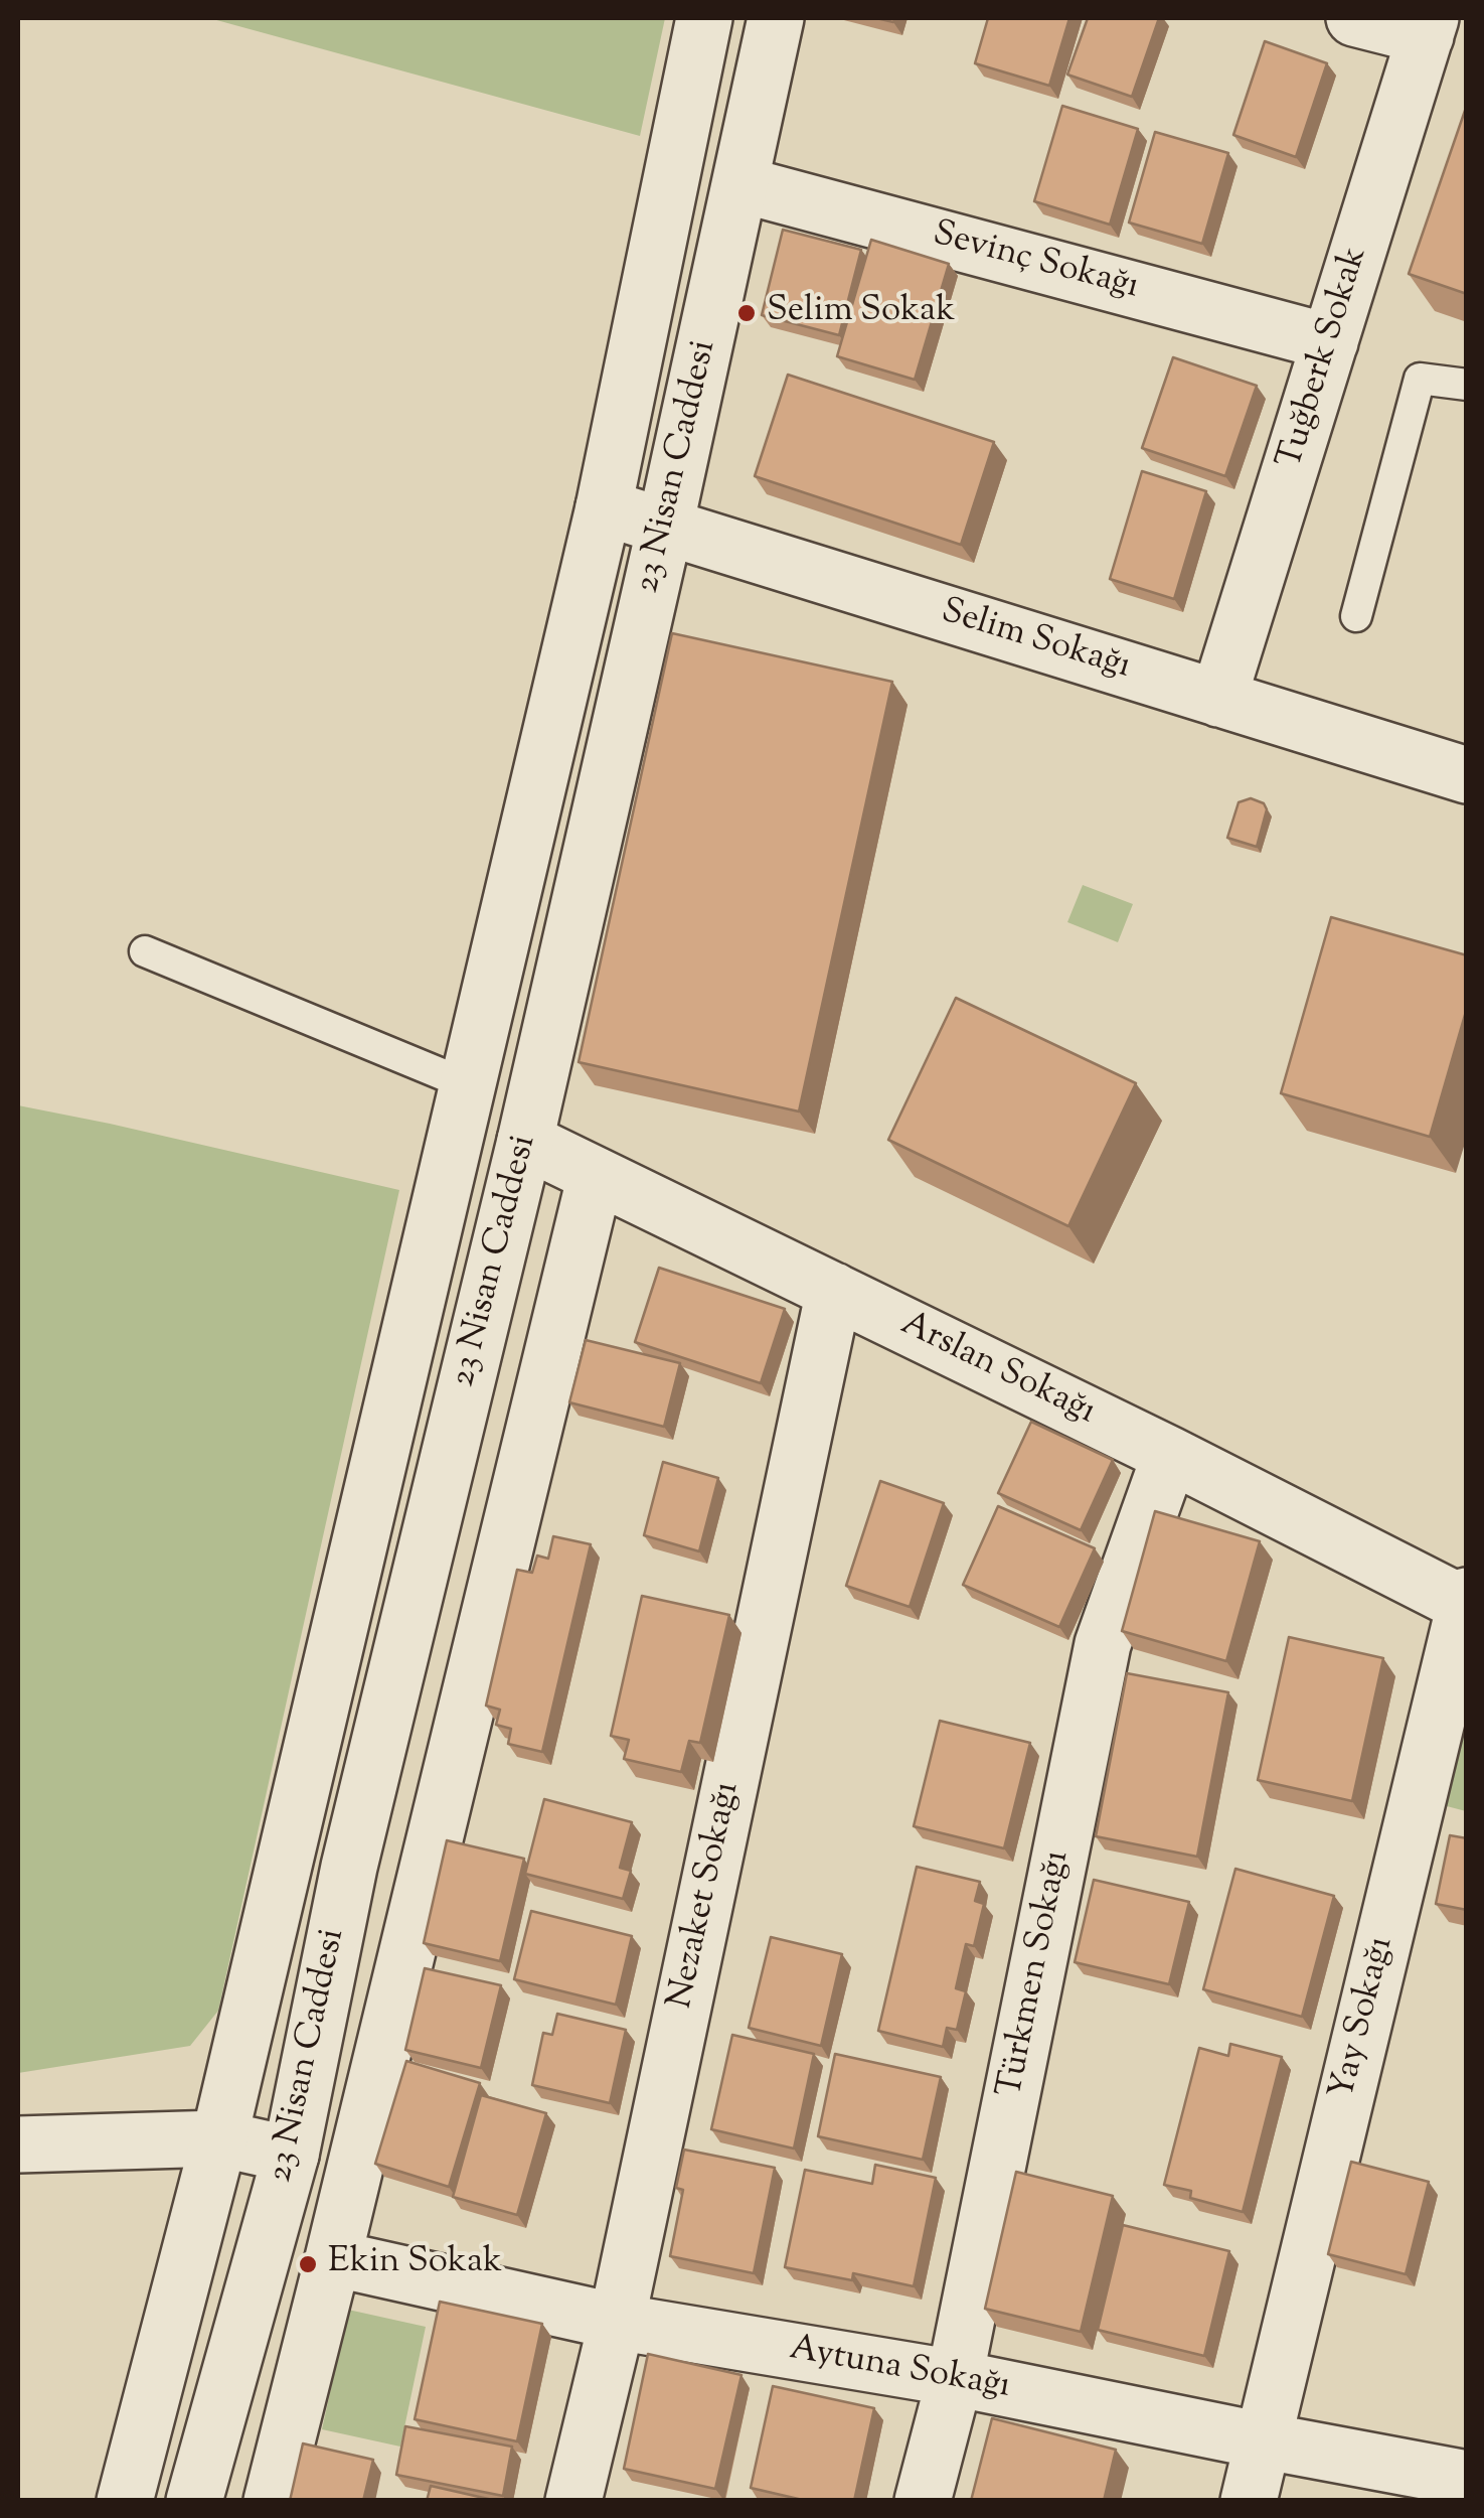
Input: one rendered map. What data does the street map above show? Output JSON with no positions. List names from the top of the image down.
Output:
{
  "streets": {
    "street": [
      "Sevinç Sokağı",
      "Tuğberk Sokak",
      "23 Nisan Caddesi",
      "Selim Sokağı",
      "Arslan Sokağı",
      "Nezaket Sokağı",
      "Türkmen Sokağı",
      "Yay Sokağı",
      "Aytuna Sokağı"
    ]
  },
  "crossings": [
    ["Sevinç Sokağı", "Tuğberk Sokak"],
    ["Sevinç Sokağı", "23 Nisan Caddesi"],
    ["Tuğberk Sokak", "Selim Sokağı"],
    ["23 Nisan Caddesi", "Selim Sokağı"],
    ["23 Nisan Caddesi", "Arslan Sokağı"],
    ["Arslan Sokağı", "Nezaket Sokağı"],
    ["Arslan Sokağı", "Türkmen Sokağı"],
    ["Arslan Sokağı", "Yay Sokağı"],
    ["Nezaket Sokağı", "Aytuna Sokağı"],
    ["Türkmen Sokağı", "Aytuna Sokağı"],
    ["Yay Sokağı", "Aytuna Sokağı"]
  ],
  "places": ["Selim Sokak", "Ekin Sokak"]
}
